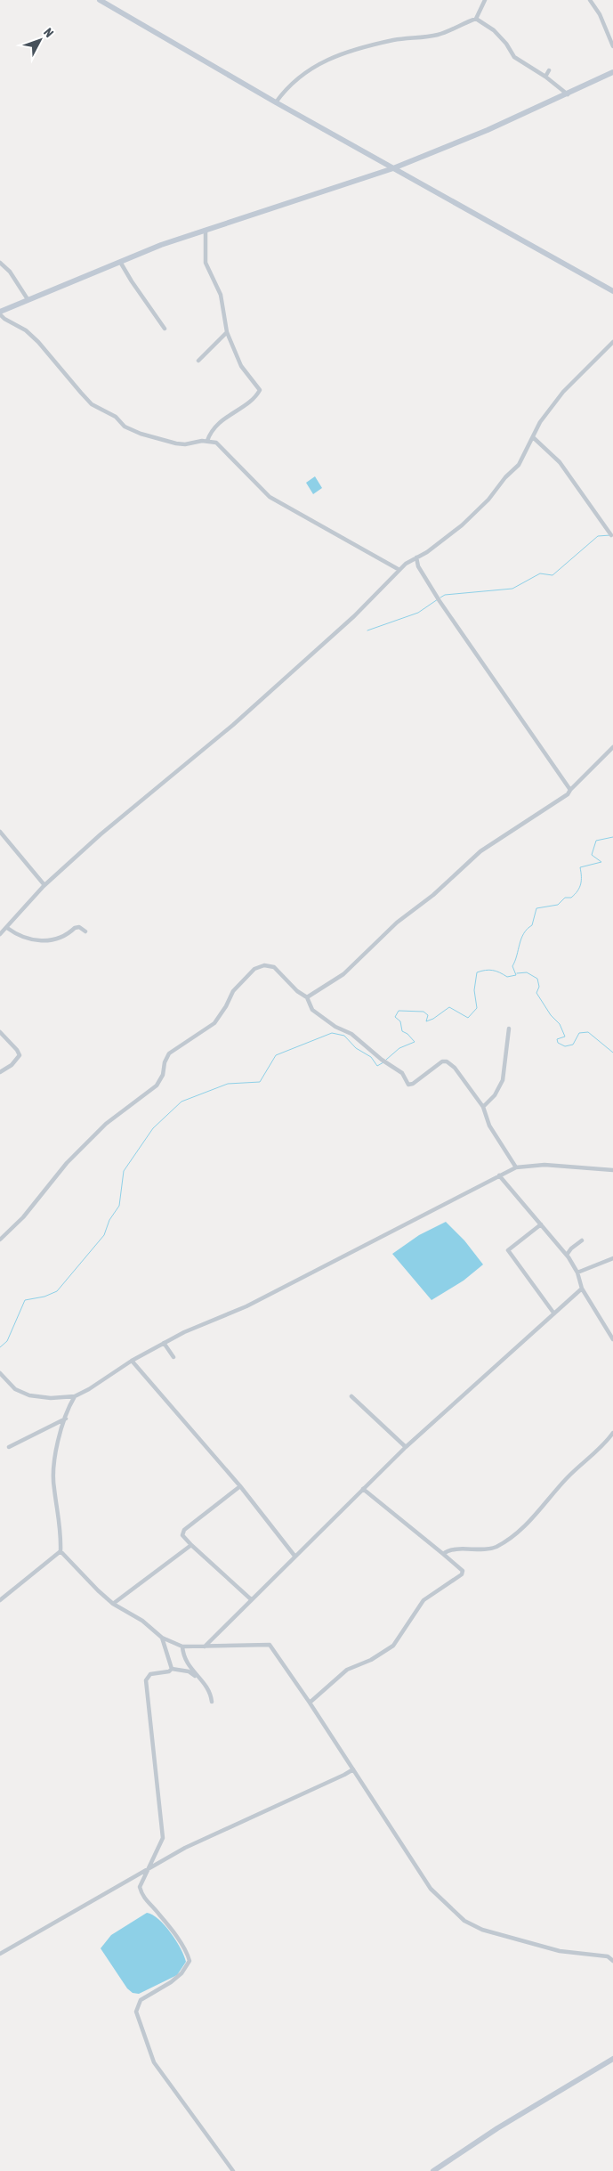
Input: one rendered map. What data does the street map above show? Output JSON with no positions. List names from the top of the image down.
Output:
{
  "north": "top right"
}
